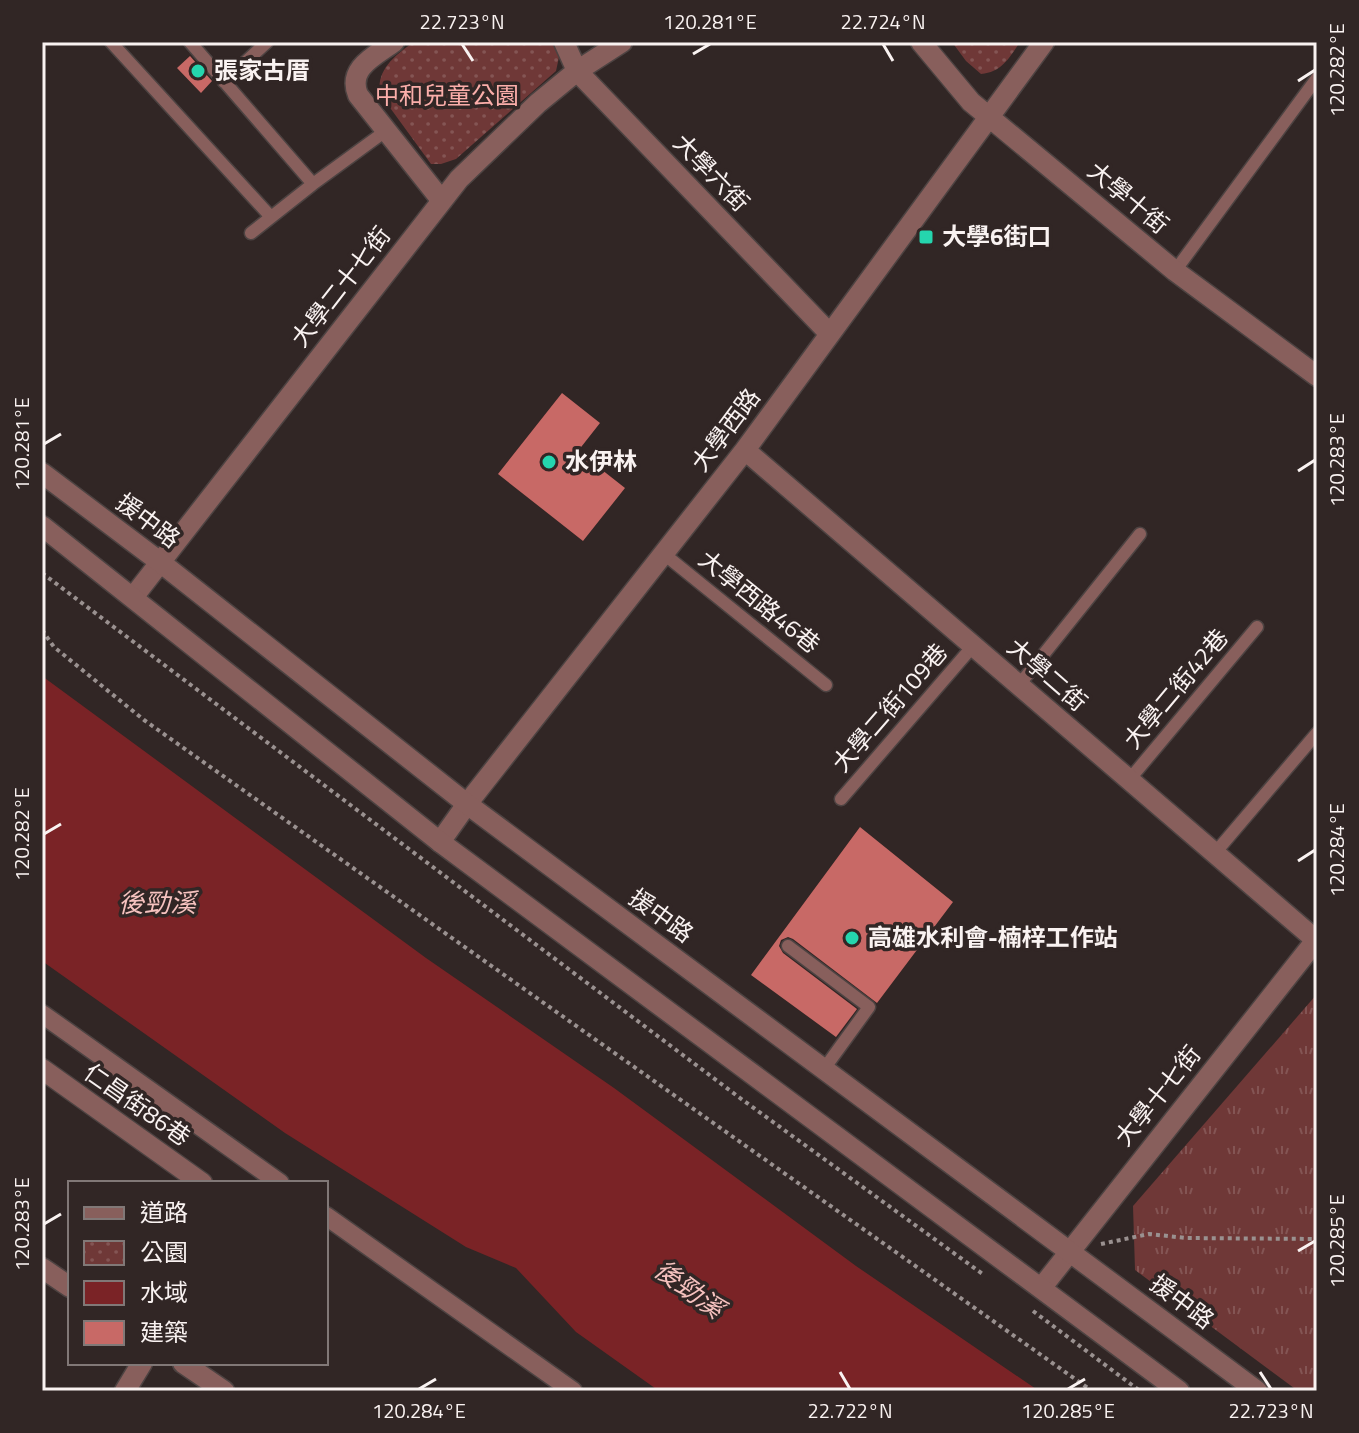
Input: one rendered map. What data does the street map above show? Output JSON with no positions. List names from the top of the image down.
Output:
{
  "streets": {
    "street": [
      "大學六街",
      "大學十街",
      "大學二十七街",
      "大學西路",
      "援中路",
      "大學二街",
      "大學十七街",
      "仁昌街86巷"
    ],
    "lane": ["大學西路46巷", "大學二街42巷", "大學二街109巷"]
  },
  "crossings": [
    ["大學六街", "大學二十七街"],
    ["大學六街", "大學西路"],
    ["大學十街", "大學西路"],
    ["大學二十七街", "援中路"],
    ["大學西路", "援中路"],
    ["大學西路", "大學西路46巷"],
    ["大學西路", "大學二街"],
    ["援中路", "大學十七街"],
    ["大學二街", "大學二街42巷"],
    ["大學二街", "大學二街109巷"],
    ["大學二街", "大學十七街"]
  ],
  "water": ["後勁溪"],
  "parks": ["中和兒童公園"],
  "places": {
    "other": ["張家古厝", "水伊林", "高雄水利會-楠梓工作站"],
    "transit": ["大學6街口"]
  },
  "legend": [
    "道路",
    "公園",
    "水域",
    "建築"
  ],
  "coordinates": [
    "22.723°N",
    "120.281°E",
    "22.724°N",
    "120.282°E",
    "120.283°E",
    "120.284°E",
    "120.285°E",
    "22.722°N"
  ]
}
